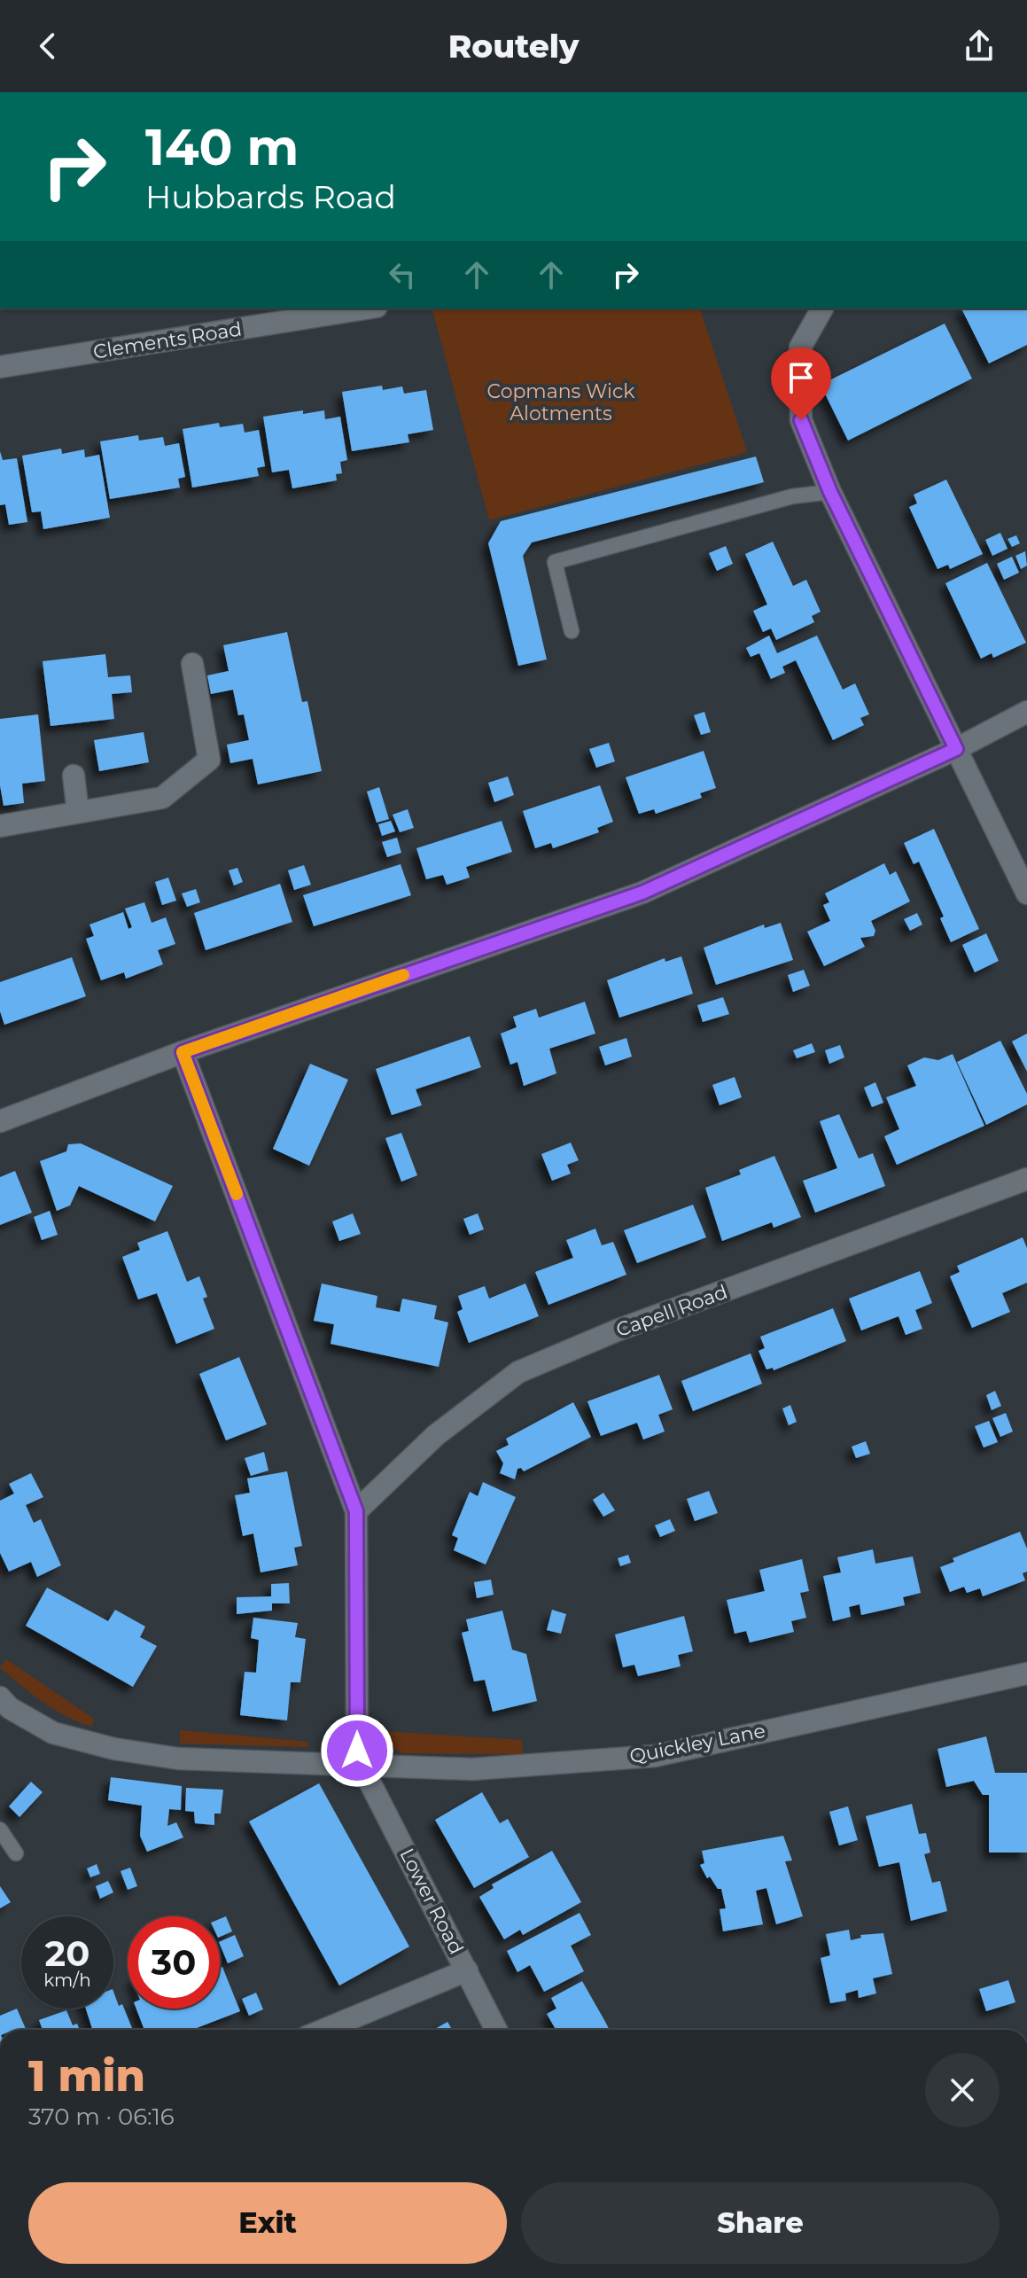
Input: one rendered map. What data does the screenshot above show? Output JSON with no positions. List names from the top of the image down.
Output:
{
  "streets": {
    "street": [
      "Clements Road",
      "Capell Road",
      "Quickley Lane",
      "Lower Road"
    ]
  },
  "crossings": [
    ["Capell Road", "Lower Road"],
    ["Quickley Lane", "Lower Road"]
  ],
  "parks": ["Copmans Wick Alotments"],
  "page": {
    "header": "Routely",
    "turn": ["140 m", "Hubbards Road"],
    "speed": "20 km/h",
    "limit": "30",
    "heading": ["1 min", "370 m · 06:16"],
    "buttons": ["Exit", "Share"]
  }
}
